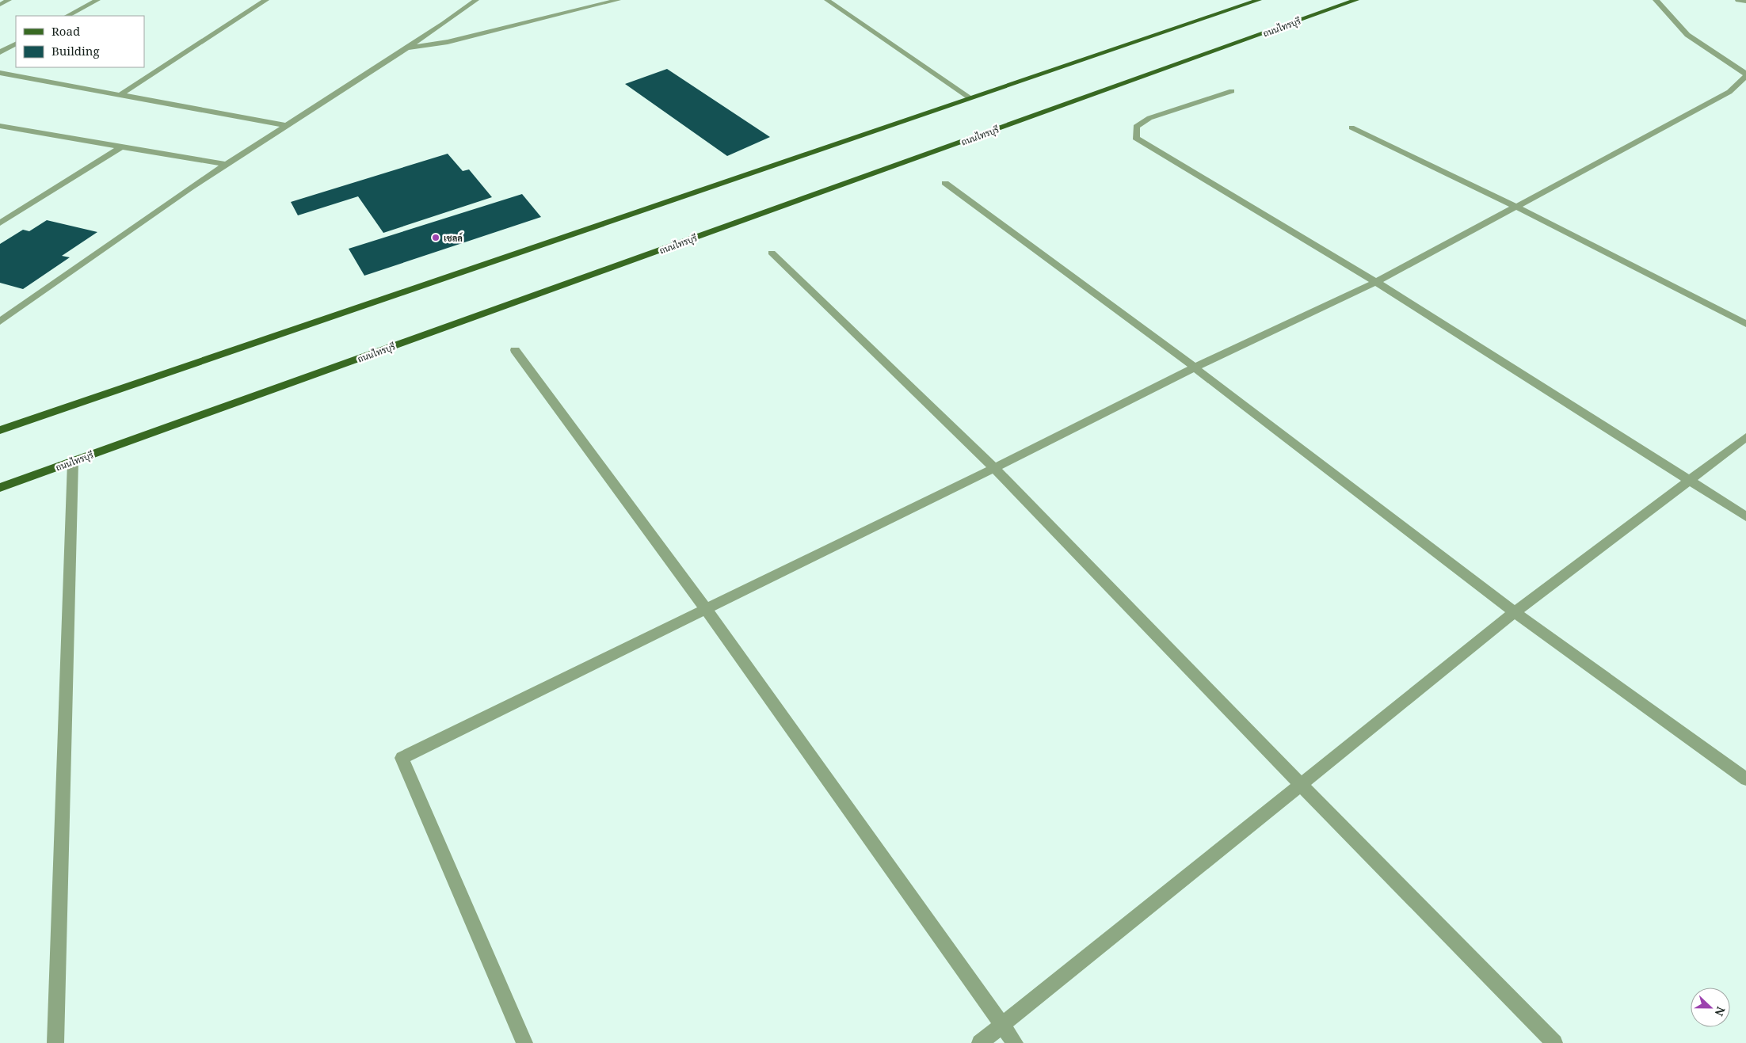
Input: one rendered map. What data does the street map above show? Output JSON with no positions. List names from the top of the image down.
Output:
{
  "streets": {
    "main road": ["ถนนไทรบุรี"]
  },
  "places": ["เชลล์"],
  "legend": ["Road", "Building"],
  "north": "right"
}
